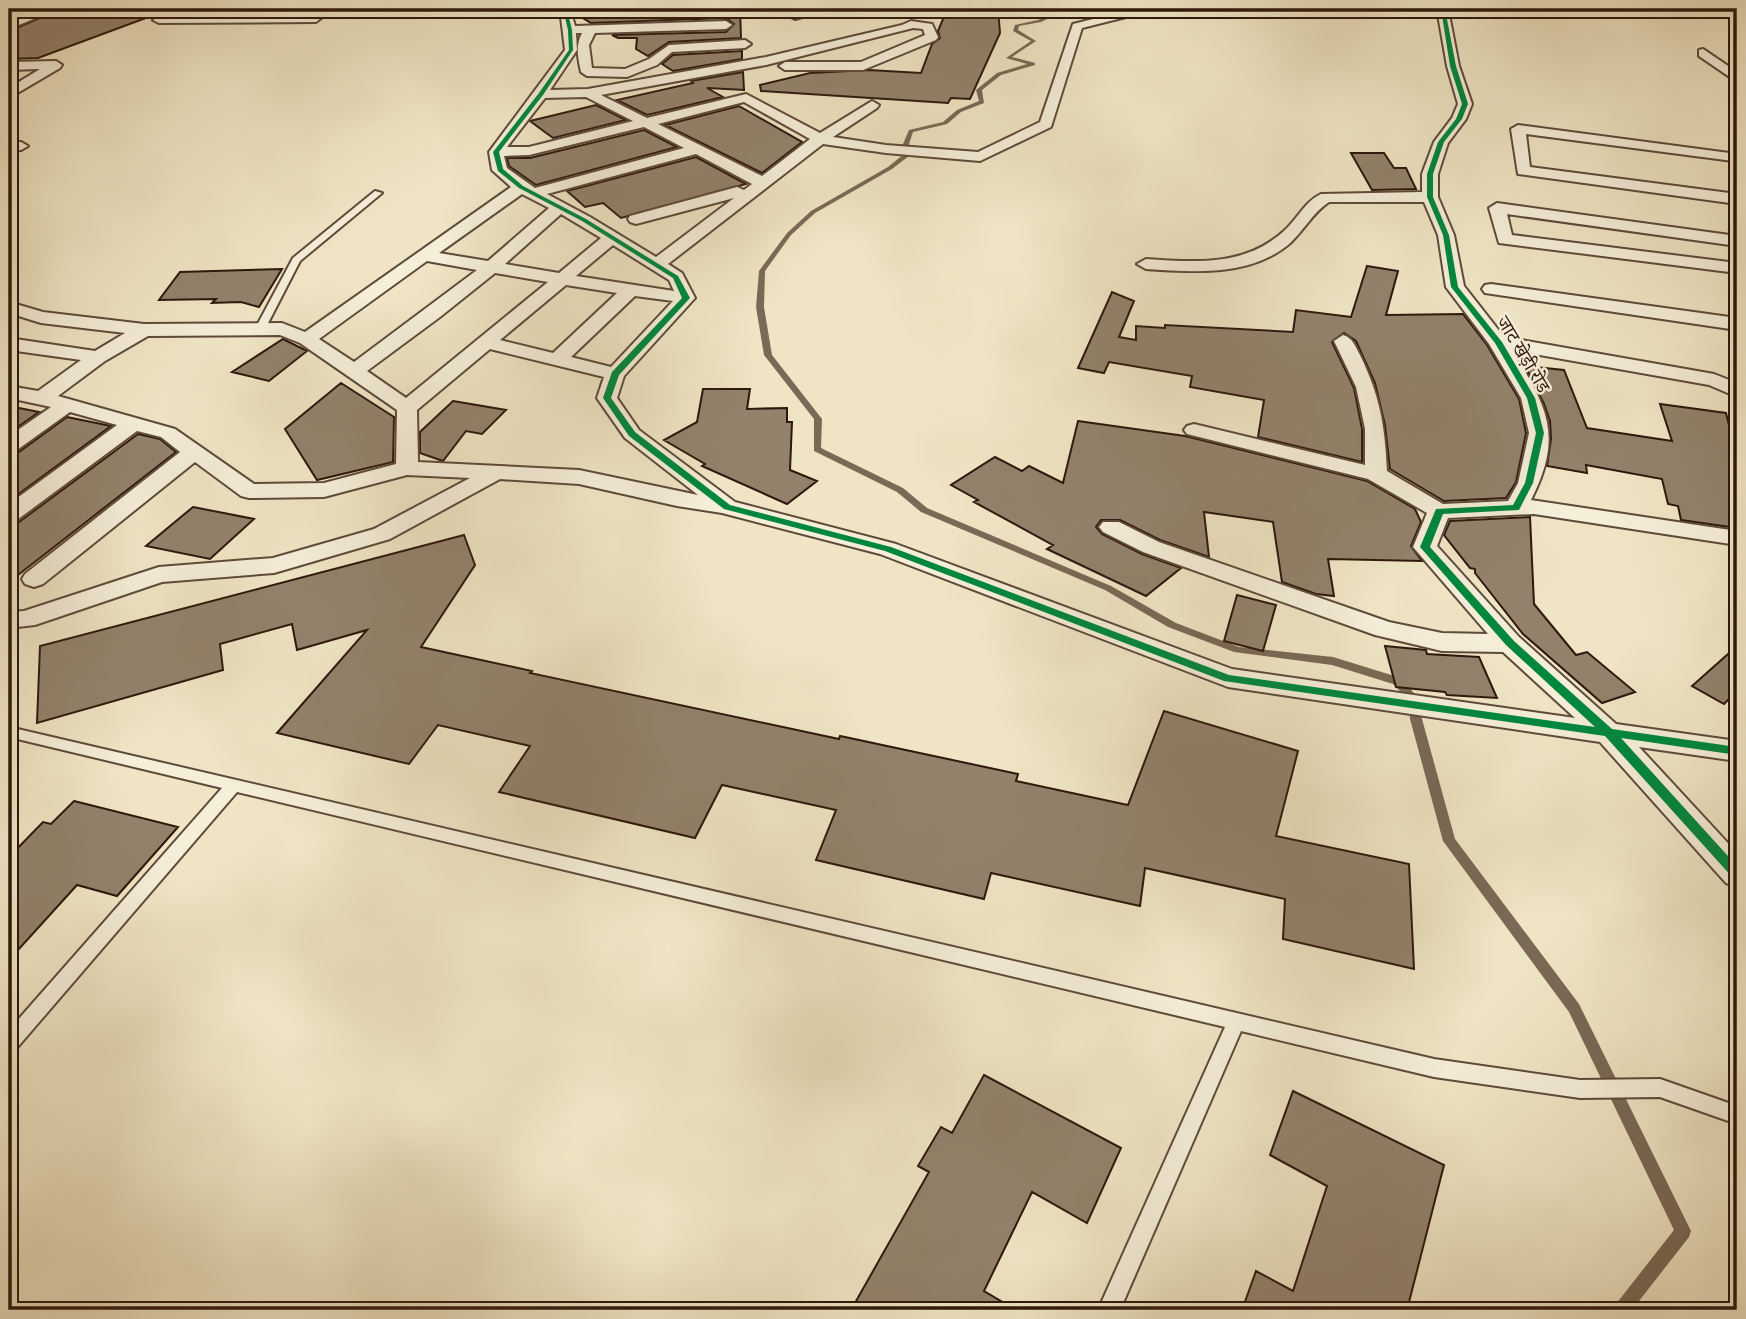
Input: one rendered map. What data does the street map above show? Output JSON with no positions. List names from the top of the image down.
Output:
{
  "streets": {
    "street": ["जाट खेड़ी रोड"]
  }
}
